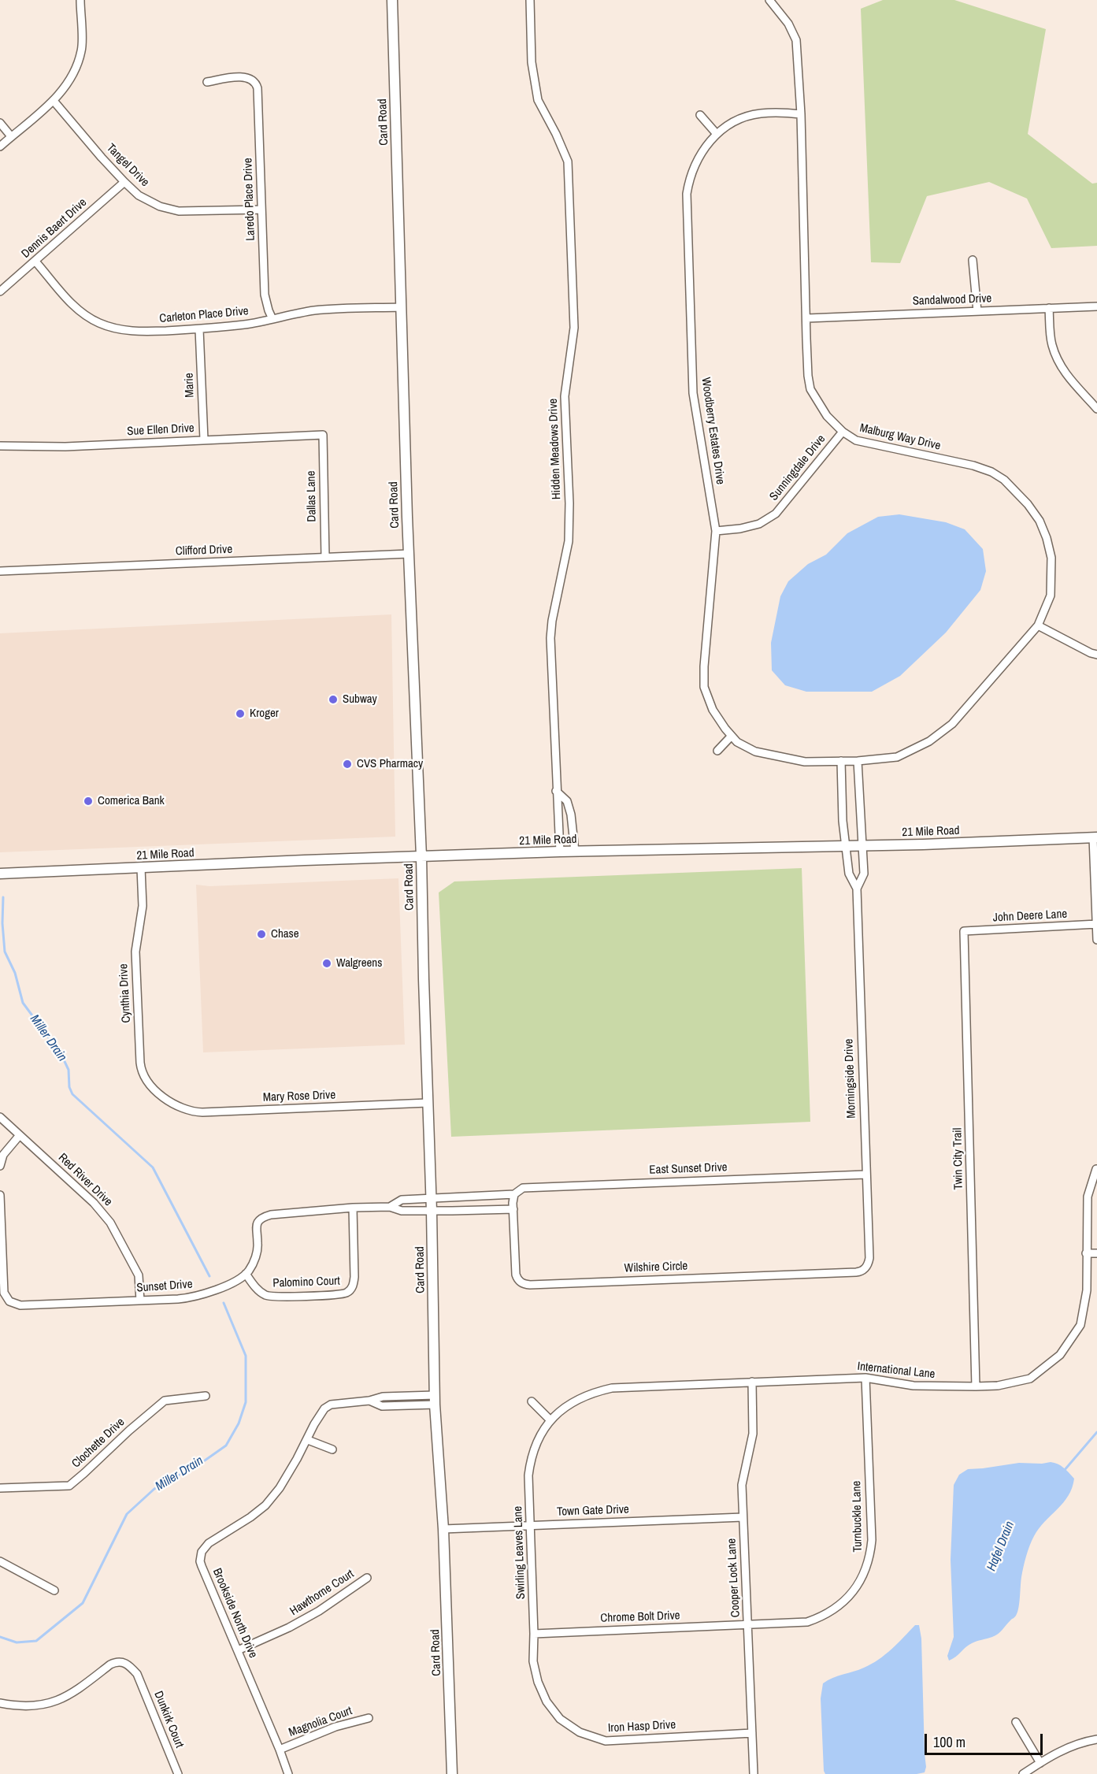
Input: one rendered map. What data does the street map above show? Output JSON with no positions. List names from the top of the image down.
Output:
{
  "streets": {
    "street": [
      "Card Road",
      "Tangel Drive",
      "Laredo Place Drive",
      "Dennis Baert Drive",
      "Sandalwood Drive",
      "Carleton Place Drive",
      "Marie",
      "Sue Ellen Drive",
      "Woodberry Estates Drive",
      "Malburg Way Drive",
      "Hidden Meadows Drive",
      "Sunningdale Drive",
      "Dallas Lane",
      "Clifford Drive",
      "21 Mile Road",
      "John Deere Lane",
      "Cynthia Drive",
      "Morningside Drive",
      "Mary Rose Drive",
      "Twin City Trail",
      "East Sunset Drive",
      "Red River Drive",
      "Wilshire Circle",
      "Palomino Court",
      "Sunset Drive",
      "International Lane",
      "Clochette Drive",
      "Town Gate Drive",
      "Turnbuckle Lane",
      "Swirling Leaves Lane",
      "Cooper Lock Lane",
      "Hawthorne Court",
      "Brookside North Drive",
      "Chrome Bolt Drive",
      "Dunkirk Court",
      "Magnolia Court",
      "Iron Hasp Drive"
    ]
  },
  "crossings": [
    ["Card Road", "Carleton Place Drive"],
    ["Card Road", "Clifford Drive"],
    ["Card Road", "21 Mile Road"],
    ["Card Road", "Mary Rose Drive"],
    ["Card Road", "East Sunset Drive"],
    ["Card Road", "Town Gate Drive"],
    ["Card Road", "Brookside North Drive"],
    ["Tangel Drive", "Laredo Place Drive"],
    ["Tangel Drive", "Dennis Baert Drive"],
    ["Laredo Place Drive", "Carleton Place Drive"],
    ["Dennis Baert Drive", "Carleton Place Drive"],
    ["Sandalwood Drive", "Malburg Way Drive"],
    ["Carleton Place Drive", "Marie"],
    ["Marie", "Sue Ellen Drive"],
    ["Sue Ellen Drive", "Dallas Lane"],
    ["Woodberry Estates Drive", "Malburg Way Drive"],
    ["Woodberry Estates Drive", "Sunningdale Drive"],
    ["Woodberry Estates Drive", "Morningside Drive"],
    ["Malburg Way Drive", "Sunningdale Drive"],
    ["Malburg Way Drive", "Morningside Drive"],
    ["Hidden Meadows Drive", "21 Mile Road"],
    ["Dallas Lane", "Clifford Drive"],
    ["21 Mile Road", "Cynthia Drive"],
    ["21 Mile Road", "Morningside Drive"],
    ["John Deere Lane", "Twin City Trail"],
    ["Cynthia Drive", "Mary Rose Drive"],
    ["Morningside Drive", "East Sunset Drive"],
    ["Morningside Drive", "Wilshire Circle"],
    ["Twin City Trail", "International Lane"],
    ["Red River Drive", "Sunset Drive"],
    ["Palomino Court", "Sunset Drive"],
    ["International Lane", "Turnbuckle Lane"],
    ["International Lane", "Swirling Leaves Lane"],
    ["International Lane", "Cooper Lock Lane"],
    ["Town Gate Drive", "Swirling Leaves Lane"],
    ["Town Gate Drive", "Cooper Lock Lane"],
    ["Turnbuckle Lane", "Cooper Lock Lane"],
    ["Turnbuckle Lane", "Chrome Bolt Drive"],
    ["Swirling Leaves Lane", "Chrome Bolt Drive"],
    ["Swirling Leaves Lane", "Iron Hasp Drive"],
    ["Cooper Lock Lane", "Chrome Bolt Drive"],
    ["Cooper Lock Lane", "Iron Hasp Drive"],
    ["Hawthorne Court", "Brookside North Drive"],
    ["Brookside North Drive", "Magnolia Court"]
  ],
  "water": ["Miller Drain", "Hafel Drain"],
  "places": [
    "Subway",
    "Kroger",
    "CVS Pharmacy",
    "Comerica Bank",
    "Chase",
    "Walgreens"
  ],
  "scale_bar": "100 m"
}
